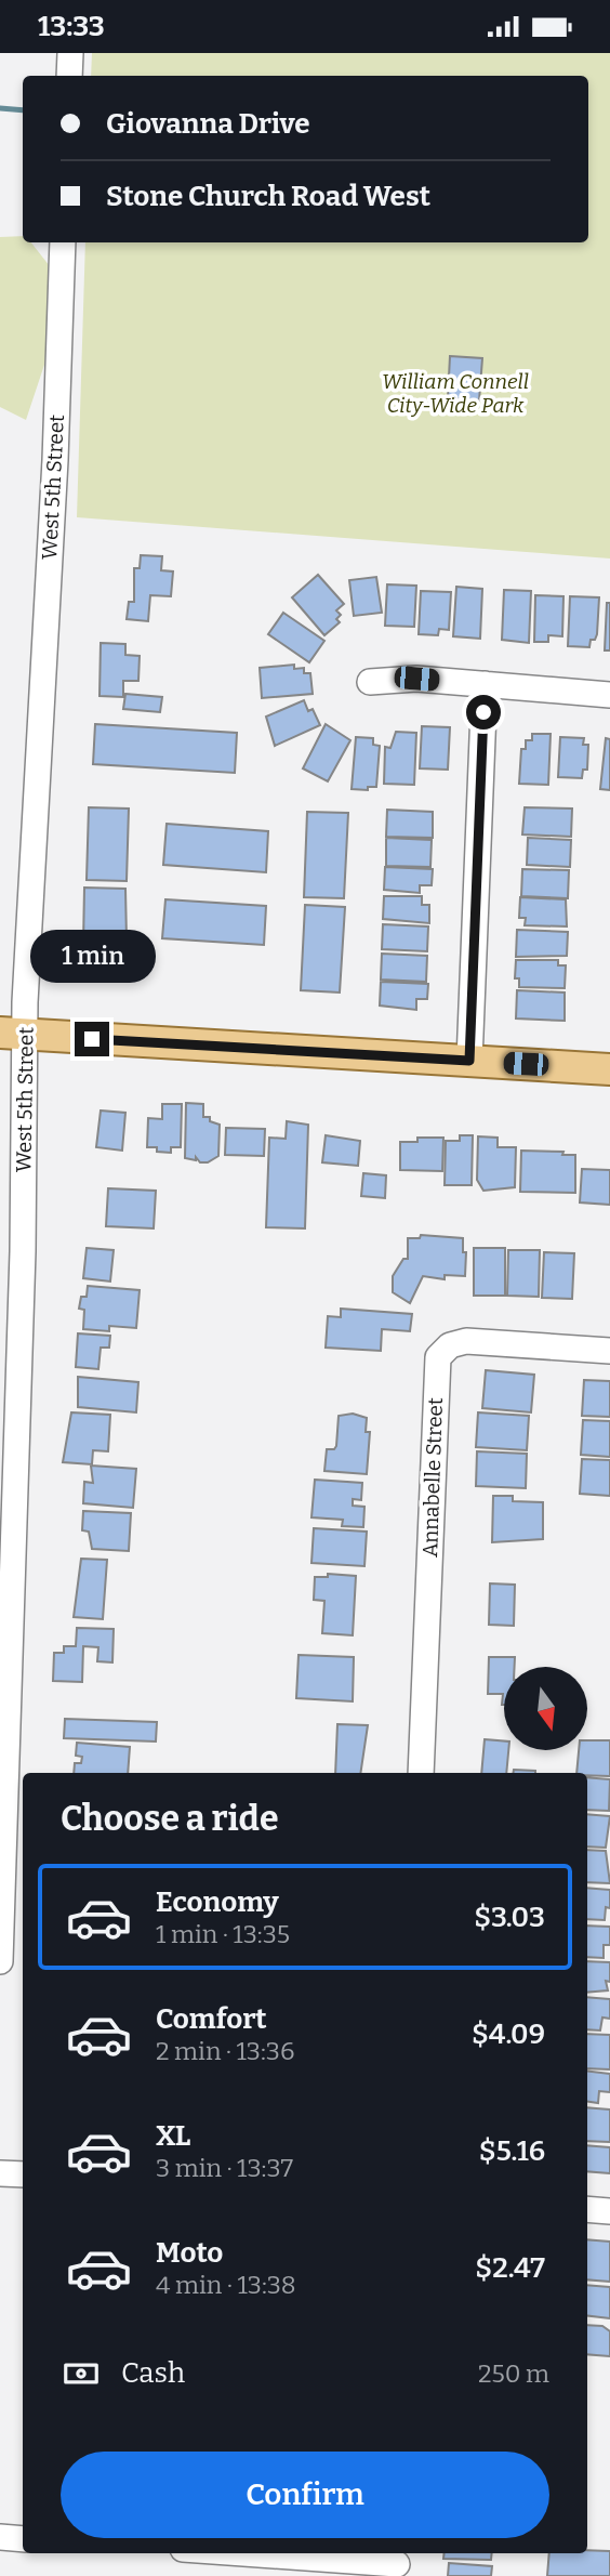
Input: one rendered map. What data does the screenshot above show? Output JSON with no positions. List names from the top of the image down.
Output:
{
  "streets": {
    "street": ["West 5th Street", "Annabelle Street"]
  },
  "parks": ["William Connell City-Wide Park"],
  "north": "bottom",
  "page": {
    "status": "13:33",
    "banner": ["Giovanna Drive", "Stone Church Road West"],
    "bubble": "1 min",
    "heading": "Choose a ride",
    "list": [
      {
        "name": "Economy",
        "note": "1 min · 13:35",
        "value": "$3.03"
      },
      {
        "name": "Comfort",
        "note": "2 min · 13:36",
        "value": "$4.09"
      },
      {
        "name": "XL",
        "note": "3 min · 13:37",
        "value": "$5.16"
      },
      {
        "name": "Moto",
        "note": "4 min · 13:38",
        "value": "$2.47"
      }
    ],
    "pay": ["Cash", "250 m"],
    "buttons": "Confirm"
  }
}
